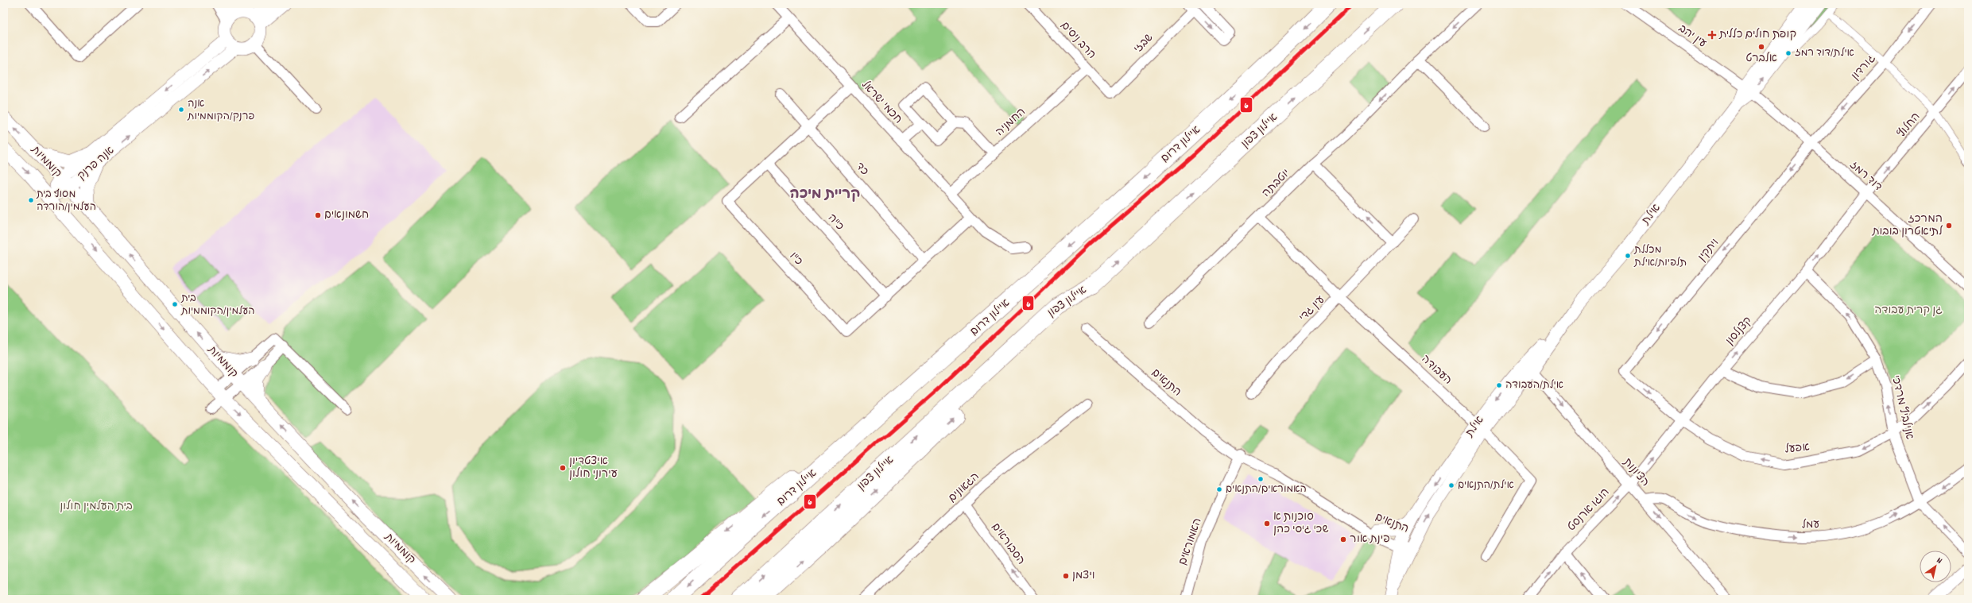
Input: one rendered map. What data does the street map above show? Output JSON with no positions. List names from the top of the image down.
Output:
{
  "streets": {
    "highway": ["איילון צפון", "איילון דרום"],
    "main road": ["קוממיות"],
    "street": [
      "עין יהב",
      "הרב ניסים",
      "שבזי",
      "גורדון",
      "חכמי ישראל",
      "החמניה",
      "החלוץ",
      "אנה פרנק",
      "כד",
      "דוד רמז",
      "יוטבתה",
      "אילת",
      "כ\"ה",
      "ויתקין",
      "כ\"ו",
      "עין גדי",
      "קצנלסון",
      "העבודה",
      "התנאים",
      "אנילביץ מרדכי",
      "אפעל",
      "הציונות",
      "הגאונים",
      "הוגו ארנסט",
      "עמל",
      "האמוראים",
      "הסבוראים"
    ]
  },
  "crossings": [
    ["עין יהב", "דוד רמז"],
    ["עין יהב", "אילת"],
    ["הרב ניסים", "שבזי"],
    ["הרב ניסים", "החמניה"],
    ["גורדון", "דוד רמז"],
    ["גורדון", "ויתקין"],
    ["חכמי ישראל", "החמניה"],
    ["החלוץ", "דוד רמז"],
    ["החלוץ", "קצנלסון"],
    ["קוממיות", "אנה פרנק"],
    ["דוד רמז", "אילת"],
    ["דוד רמז", "ויתקין"],
    ["דוד רמז", "קצנלסון"],
    ["יוטבתה", "העבודה"],
    ["אילת", "העבודה"],
    ["אילת", "התנאים"],
    ["אילת", "הציונות"],
    ["כ\"ה", "כ\"ו"],
    ["ויתקין", "אפעל"],
    ["עין גדי", "העבודה"],
    ["קצנלסון", "אנילביץ מרדכי"],
    ["קצנלסון", "אפעל"],
    ["קצנלסון", "הציונות"],
    ["קצנלסון", "הוגו ארנסט"],
    ["התנאים", "האמוראים"],
    ["אנילביץ מרדכי", "אפעל"],
    ["אנילביץ מרדכי", "עמל"],
    ["הציונות", "הוגו ארנסט"],
    ["הציונות", "עמל"],
    ["הגאונים", "הסבוראים"]
  ],
  "one_way": [
    "החלוץ",
    "יוטבתה",
    "ויתקין",
    "קצנלסון",
    "אנילביץ מרדכי",
    "הציונות",
    "הוגו ארנסט",
    "הסבוראים"
  ],
  "districts": ["קריית מיכה"],
  "parks": ["גן קרית עבודה", "בית העלמין חולון"],
  "places": {
    "health": ["קופת חולים כללית"],
    "other": [
      "אלברט",
      "אילת/דוד רמז",
      "אנה פרנק/הקוממיות",
      "מסוף בית העלמין/הורדה",
      "חשמונאים",
      "המרכז לתיאטרון בובות",
      "מכללת תלפיות/אילת",
      "בית העלמין/הקוממיות",
      "אילת/העבודה",
      "איצטדיון עירוני חולון",
      "אילת/התנאים",
      "האמוראים/התנאים",
      "סוכנות א שכ' ג'סי כהן",
      "פינת אור",
      "ויצמן"
    ]
  },
  "lines": ["transit line 6"],
  "north": "top right"
}
